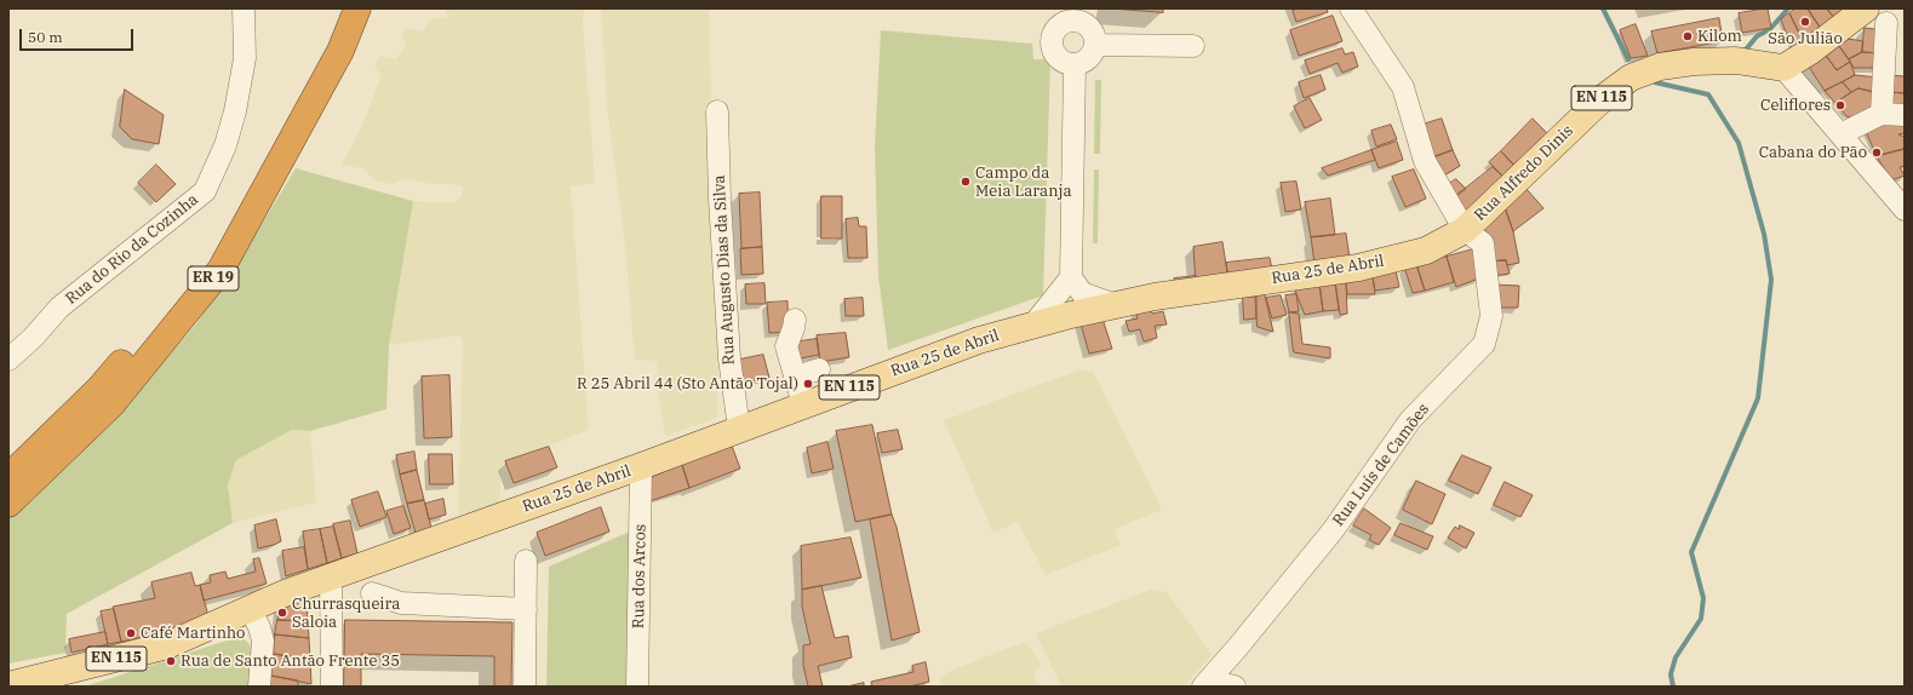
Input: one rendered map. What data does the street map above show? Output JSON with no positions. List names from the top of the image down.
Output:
{
  "streets": {
    "highway": ["ER 19"],
    "main road": ["EN 115", "Rua Alfredo Dinis", "Rua 25 de Abril"],
    "street": [
      "Rua do Rio da Cozinha",
      "Rua Augusto Dias da Silva",
      "Rua Luís de Camões",
      "Rua dos Arcos"
    ]
  },
  "crossings": [
    ["EN 115", "Rua 25 de Abril"],
    ["Rua Alfredo Dinis", "Rua 25 de Abril"],
    ["Rua Alfredo Dinis", "Rua Luís de Camões"],
    ["Rua Augusto Dias da Silva", "Rua 25 de Abril"],
    ["Rua 25 de Abril", "Rua Luís de Camões"],
    ["Rua 25 de Abril", "Rua dos Arcos"]
  ],
  "places": [
    "São Julião",
    "Kilom",
    "Celiflores",
    "Cabana do Pão",
    "Campo da Meia Laranja",
    "R 25 Abril 44 (Sto Antão Tojal)",
    "Churrasqueira Saloia",
    "Café Martinho",
    "Rua de Santo Antão Frente 35"
  ],
  "scale_bar": "50 m"
}
